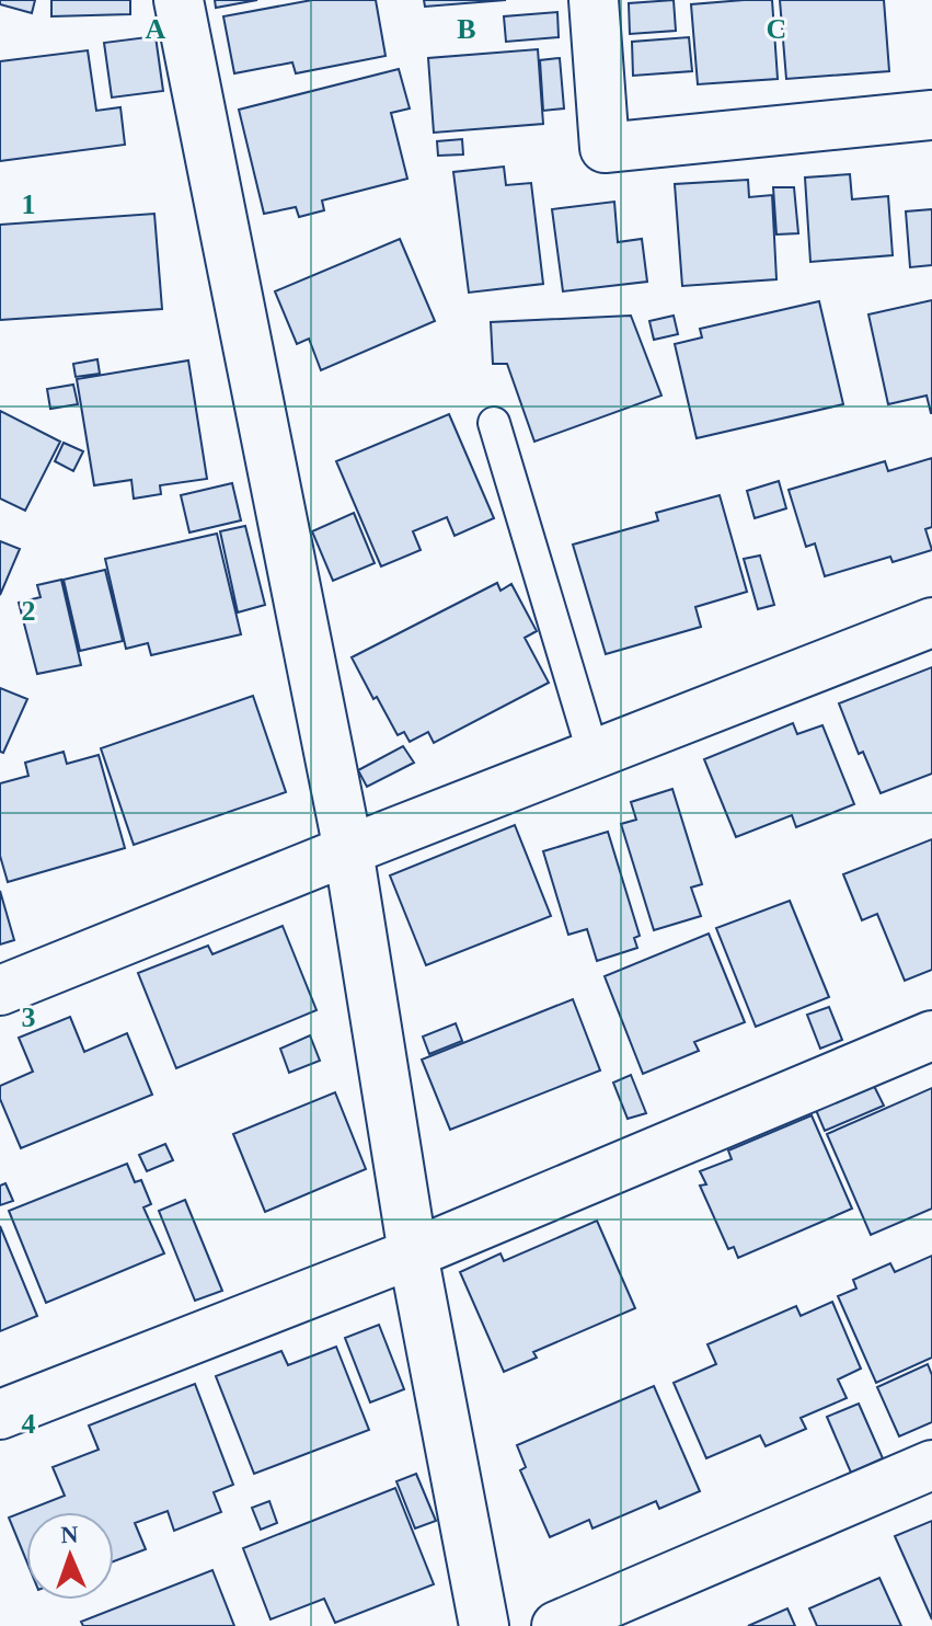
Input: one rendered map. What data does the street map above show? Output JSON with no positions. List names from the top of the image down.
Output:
{
  "north": "top",
  "grid": {
    "columns": ["A", "B", "C"],
    "rows": [
      "1",
      "2",
      "3",
      "4"
    ]
  }
}
